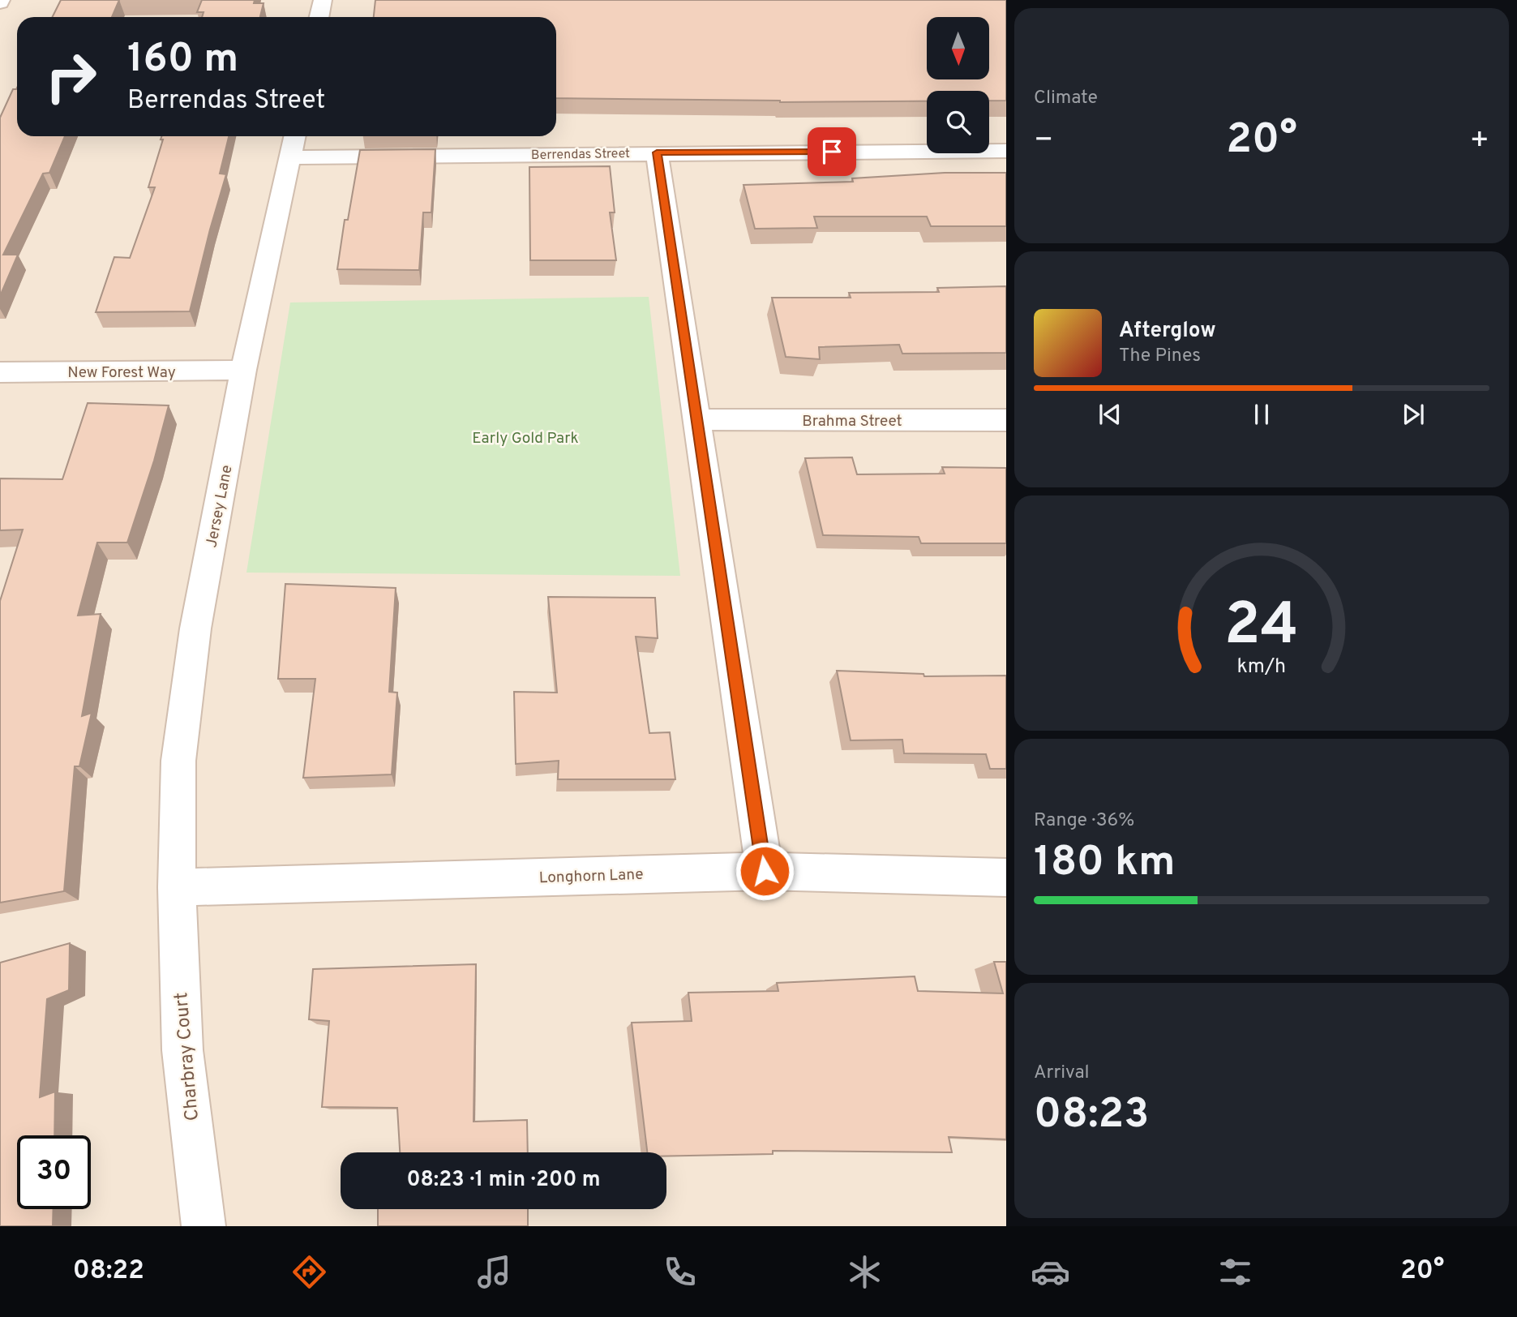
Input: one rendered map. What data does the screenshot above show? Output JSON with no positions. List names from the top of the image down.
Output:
{
  "streets": {
    "street": [
      "Berrendas Street",
      "New Forest Way",
      "Brahma Street",
      "Jersey Lane",
      "Longhorn Lane",
      "Charbray Court"
    ]
  },
  "crossings": [
    ["Berrendas Street", "Jersey Lane"],
    ["New Forest Way", "Jersey Lane"],
    ["Jersey Lane", "Longhorn Lane"],
    ["Jersey Lane", "Charbray Court"],
    ["Longhorn Lane", "Charbray Court"]
  ],
  "parks": ["Early Gold Park"],
  "north": "bottom",
  "page": {
    "tile": [
      "Climate",
      ["Range · 36%", "180 km"],
      ["Arrival", "08:23"]
    ],
    "turn": ["160 m", "Berrendas Street"],
    "heat": ["−", "20°", "+"],
    "song": ["Afterglow", "The Pines"],
    "limit": "30",
    "trip": "08:23 · 1 min · 200 m",
    "tabs": ["08:22", "20°"],
    "gauge": ["24", "km/h"]
  }
}
